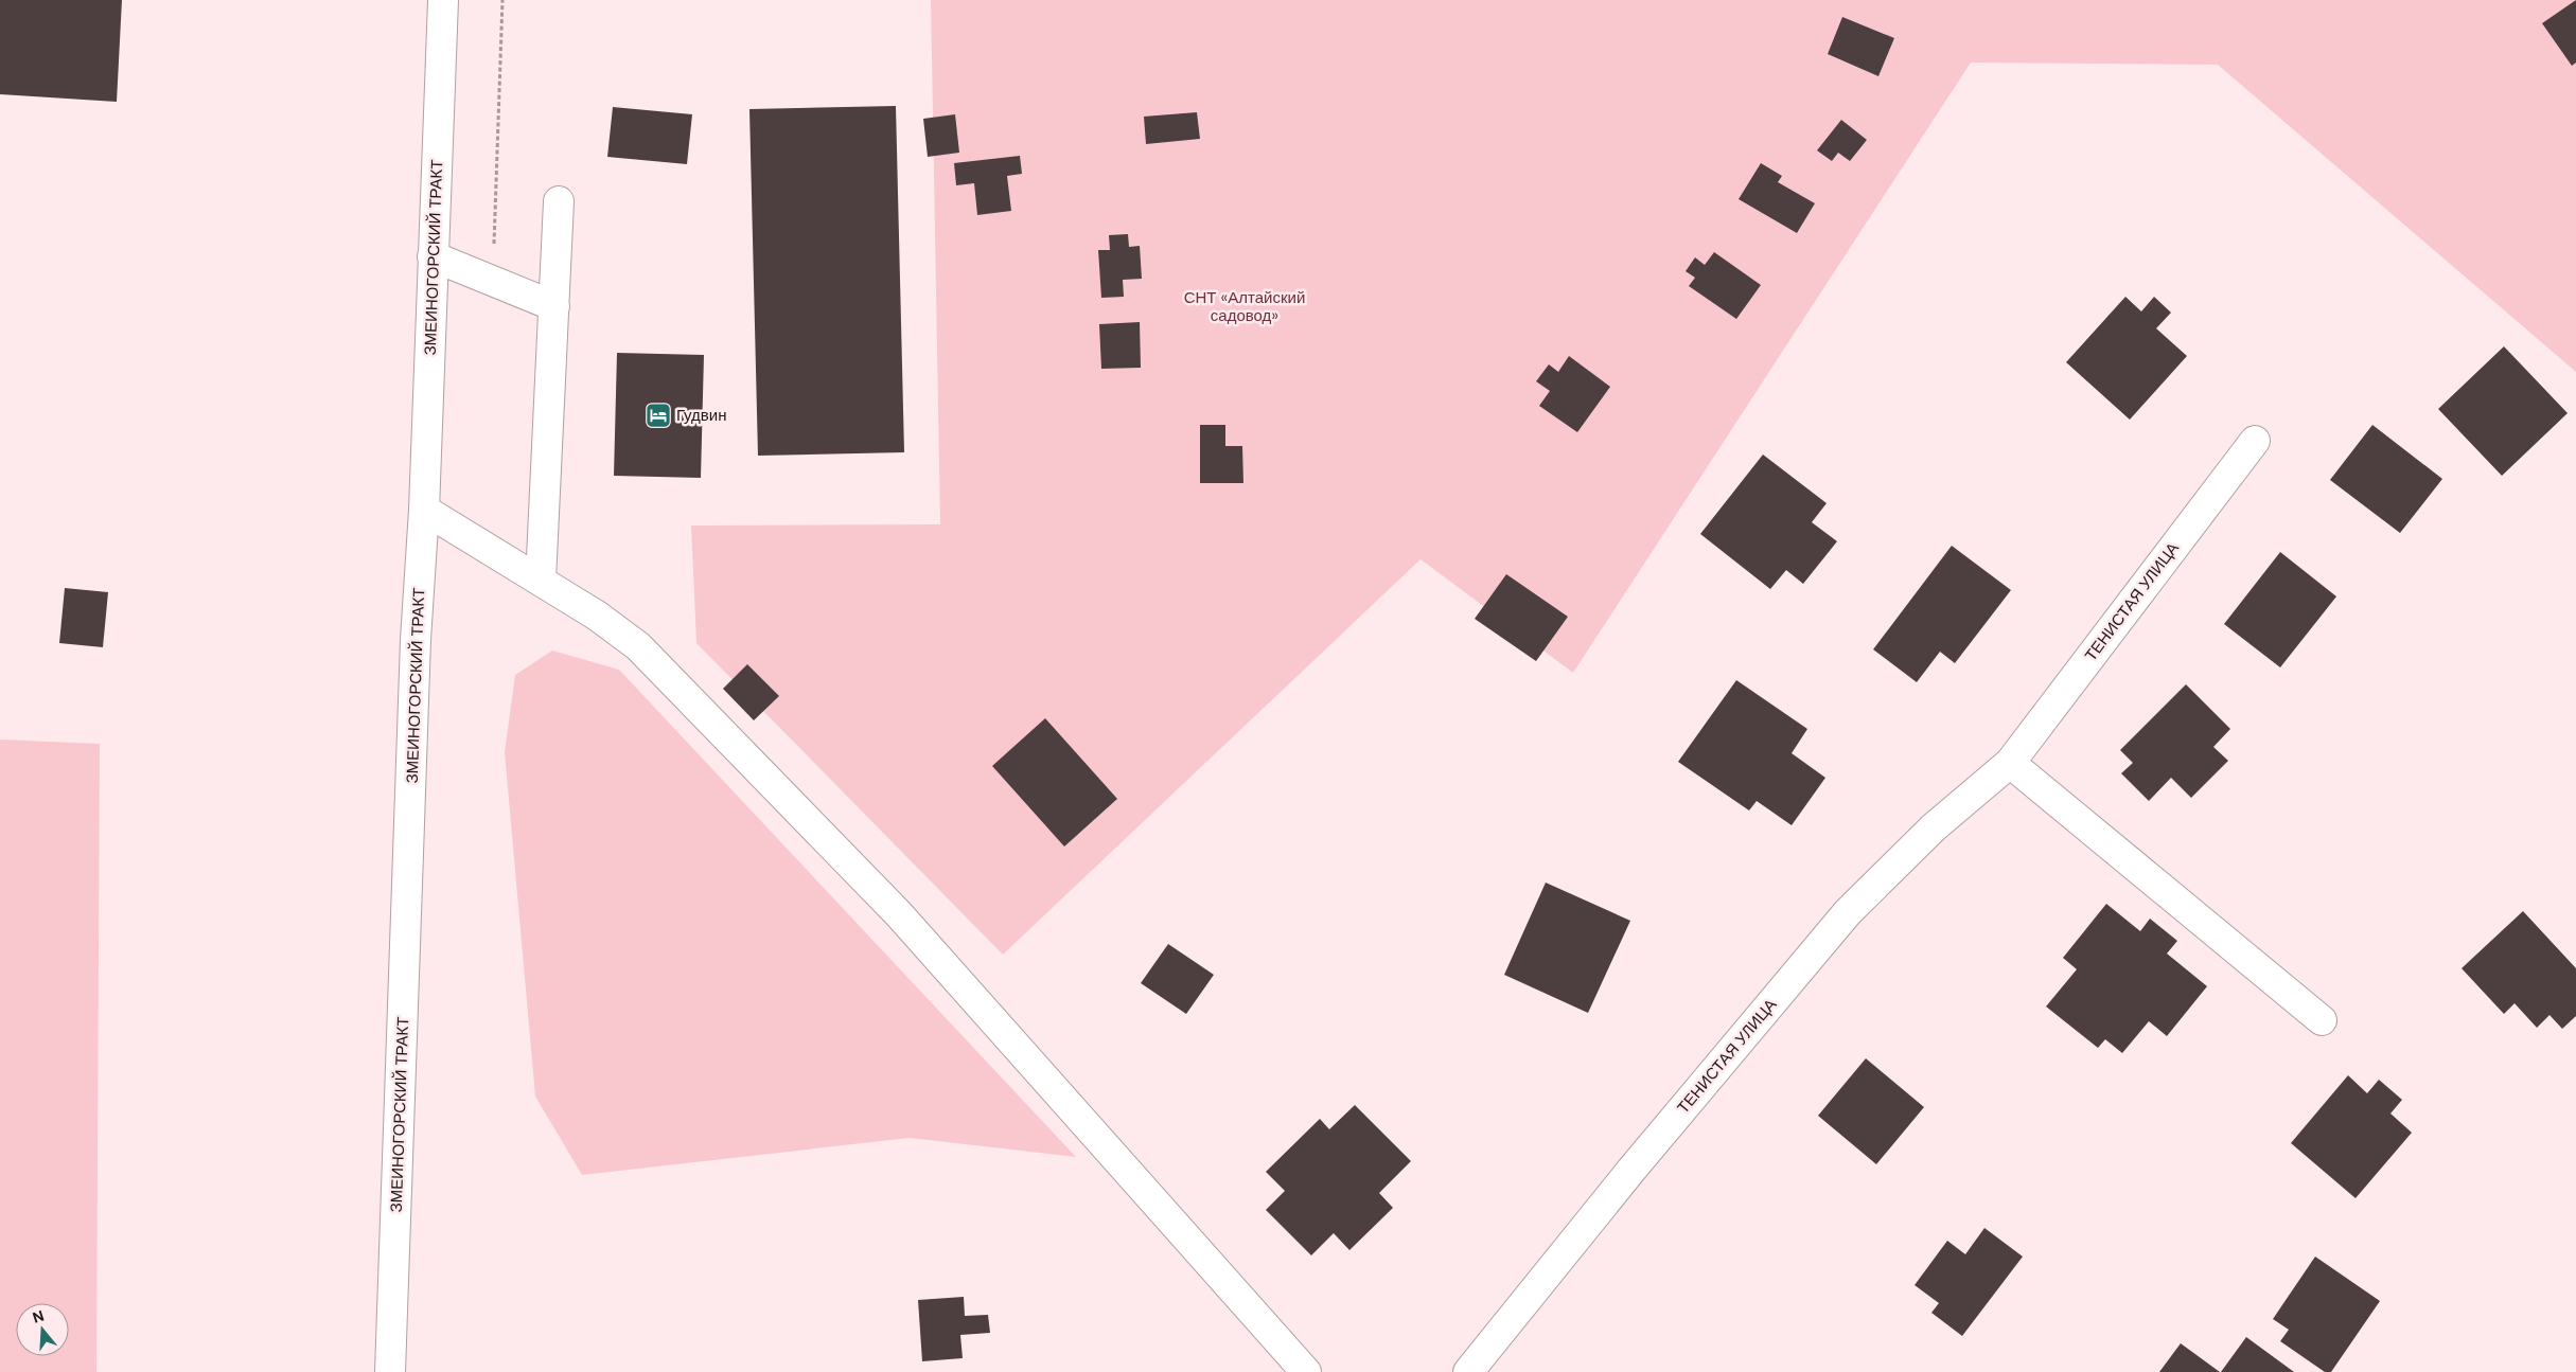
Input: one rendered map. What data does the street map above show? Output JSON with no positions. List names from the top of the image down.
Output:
{
  "streets": {
    "main road": ["ЗМЕИНОГОРСКИЙ ТРАКТ", "ТЕНИСТАЯ УЛИЦА"]
  },
  "parks": ["СНТ «Алтайский садовод»"],
  "places": {
    "hotel": ["Гудвин"]
  },
  "north": "top"
}
